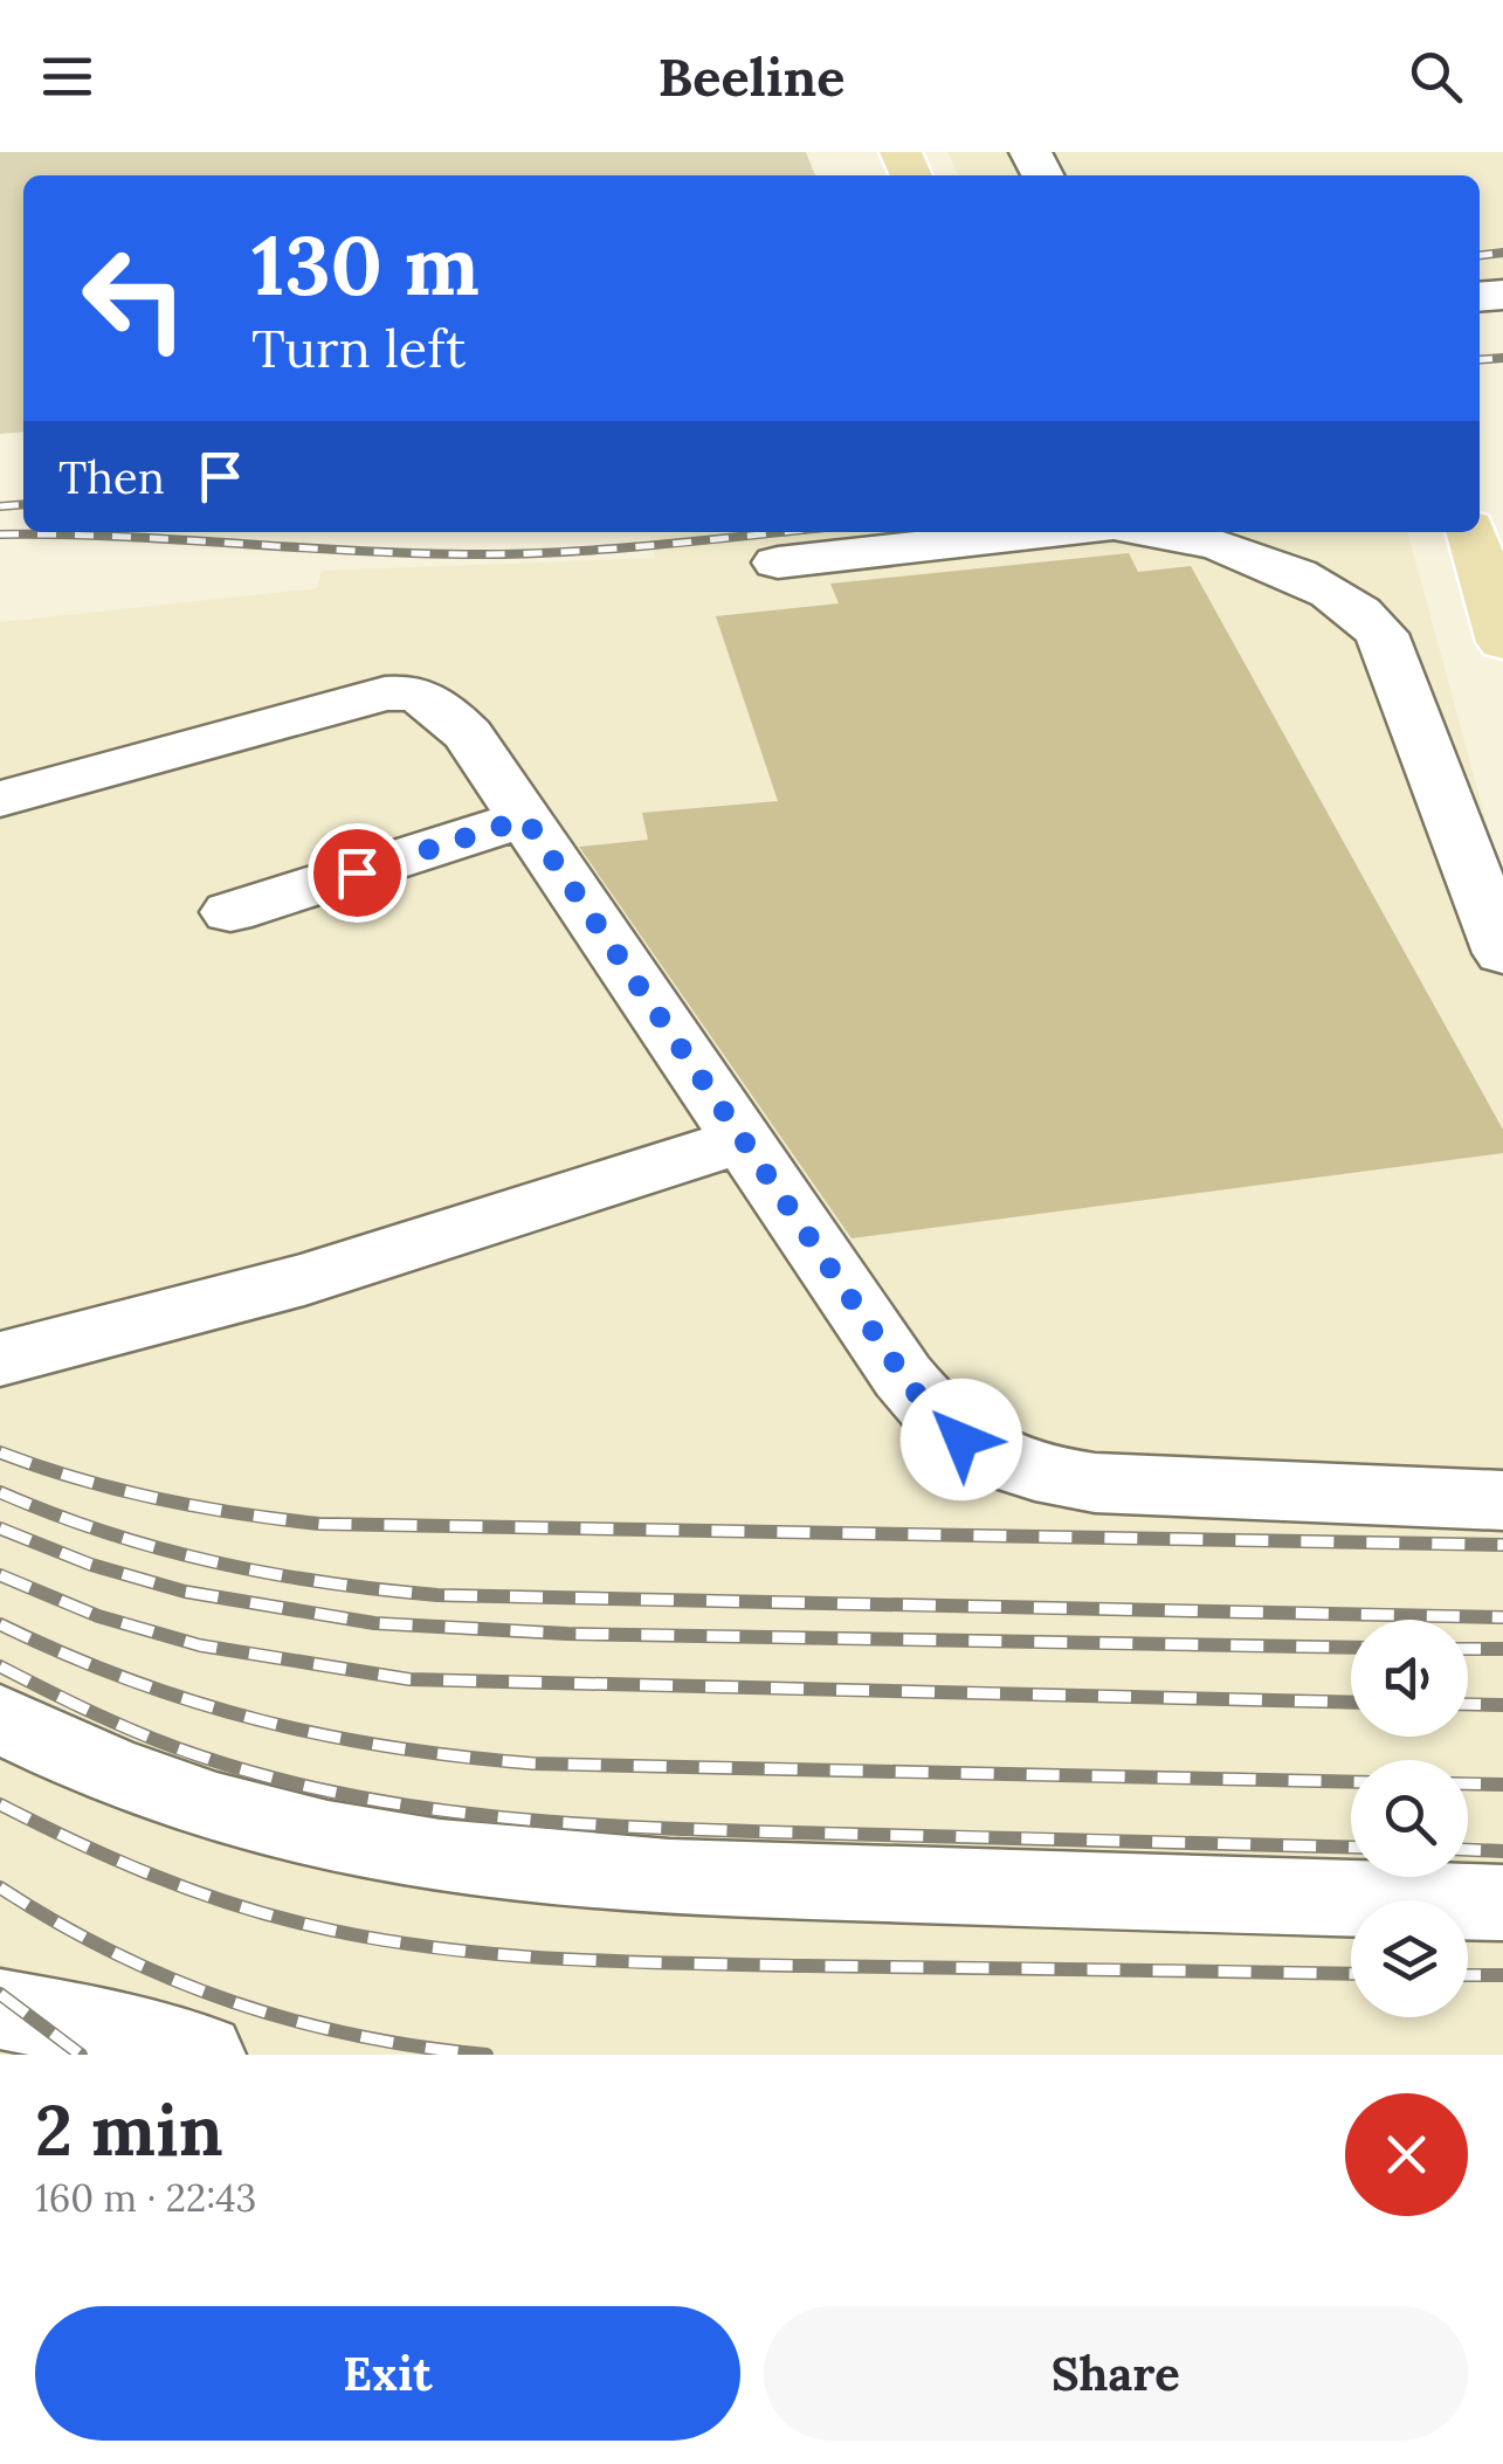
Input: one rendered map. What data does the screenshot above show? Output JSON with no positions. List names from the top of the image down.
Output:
{
  "page": {
    "header": "Beeline",
    "turn": ["130 m", "Turn left"],
    "then": "Then",
    "heading": ["2 min", "160 m · 22:43"],
    "buttons": ["Exit", "Share"]
  }
}
